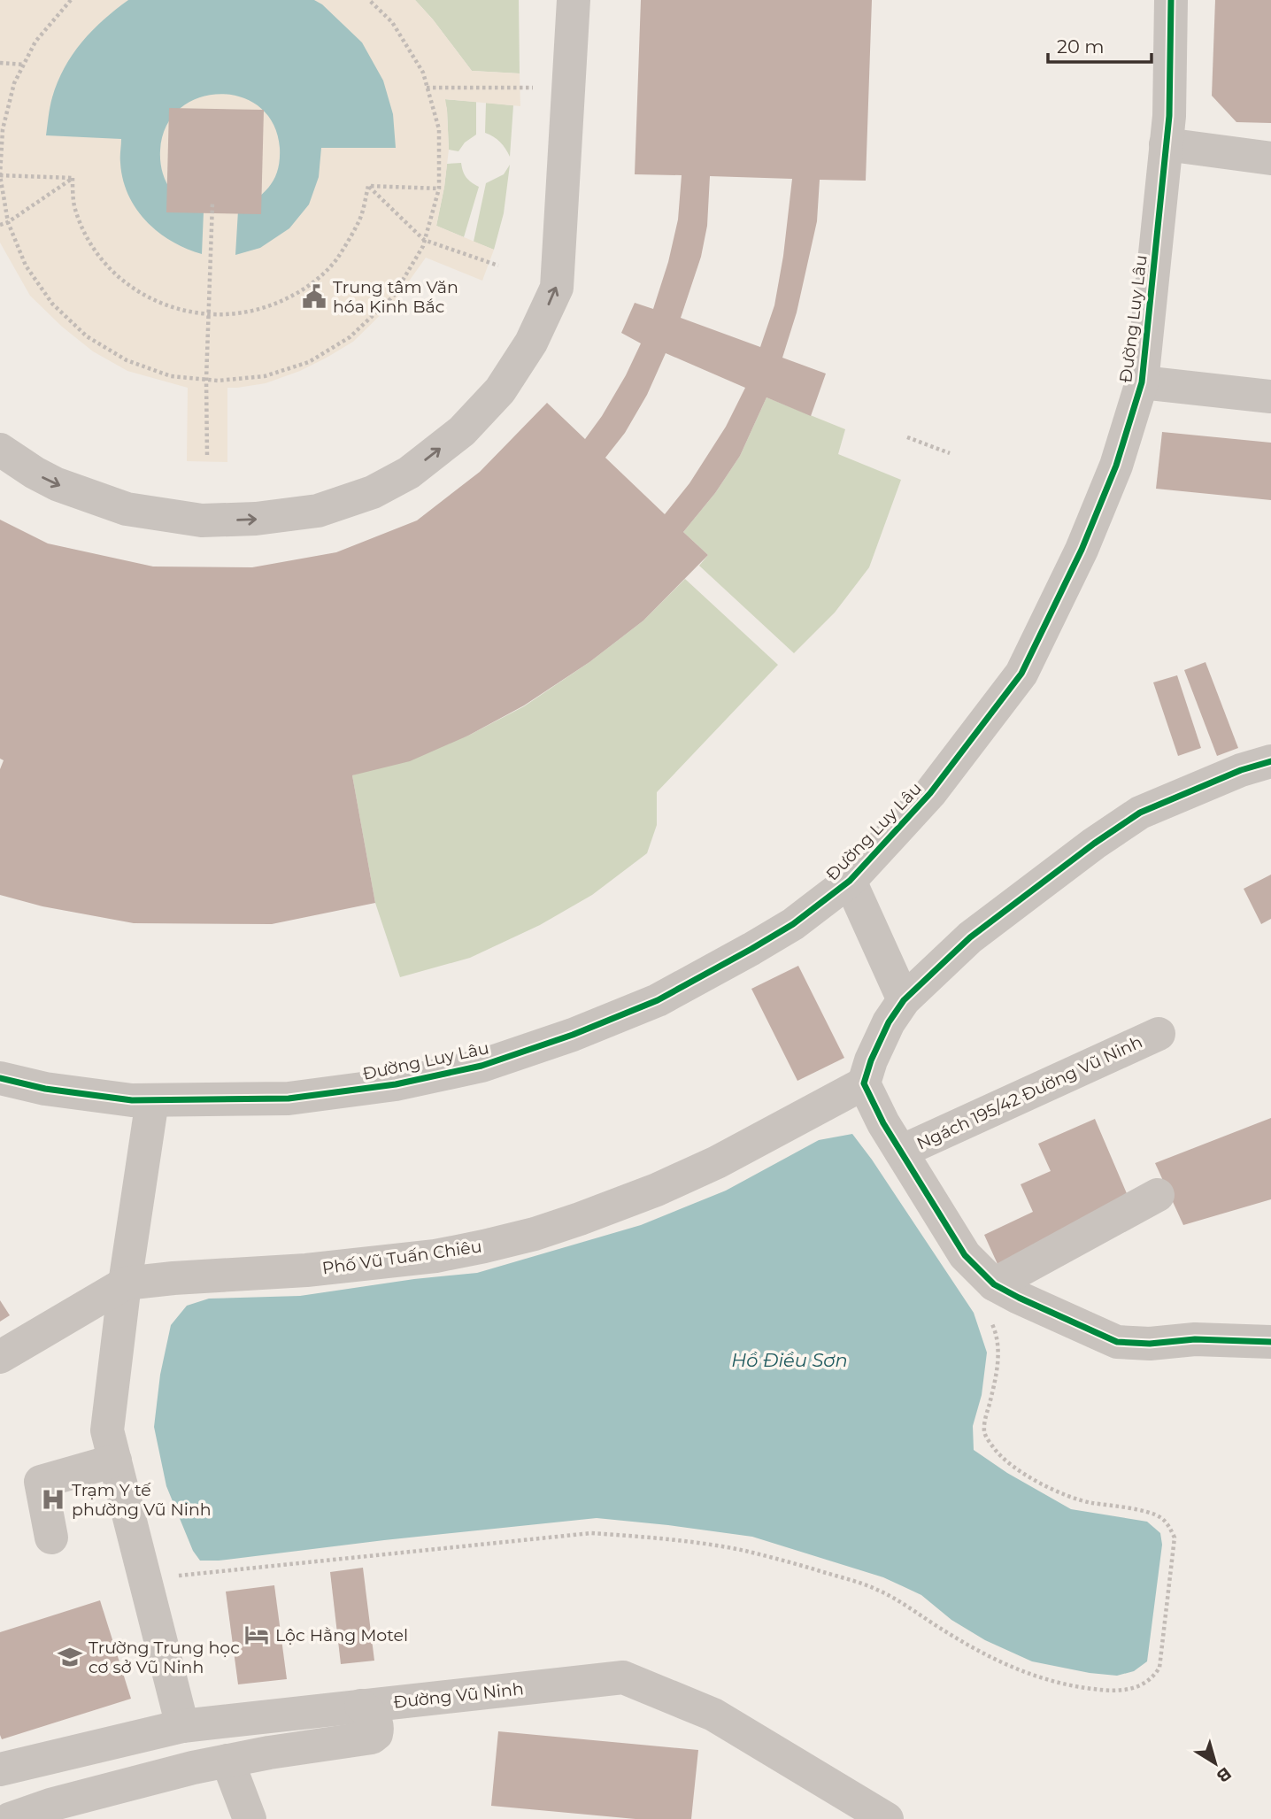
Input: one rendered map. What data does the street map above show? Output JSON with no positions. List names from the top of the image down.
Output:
{
  "streets": {
    "street": [
      "Đường Luy Lâu",
      "Ngách 195/42 Đường Vũ Ninh",
      "Phố Vũ Tuấn Chiêu",
      "Đường Vũ Ninh"
    ]
  },
  "water": ["Hồ Điều Sơn"],
  "places": {
    "public building": ["Trung tâm Văn hóa Kinh Bắc"],
    "hospital": ["Trạm Y tế phường Vũ Ninh"],
    "hotel": ["Lộc Hằng Motel"],
    "school or university": ["Trường Trung học cơ sở Vũ Ninh"]
  },
  "scale_bar": "20 m",
  "north": "bottom right"
}
